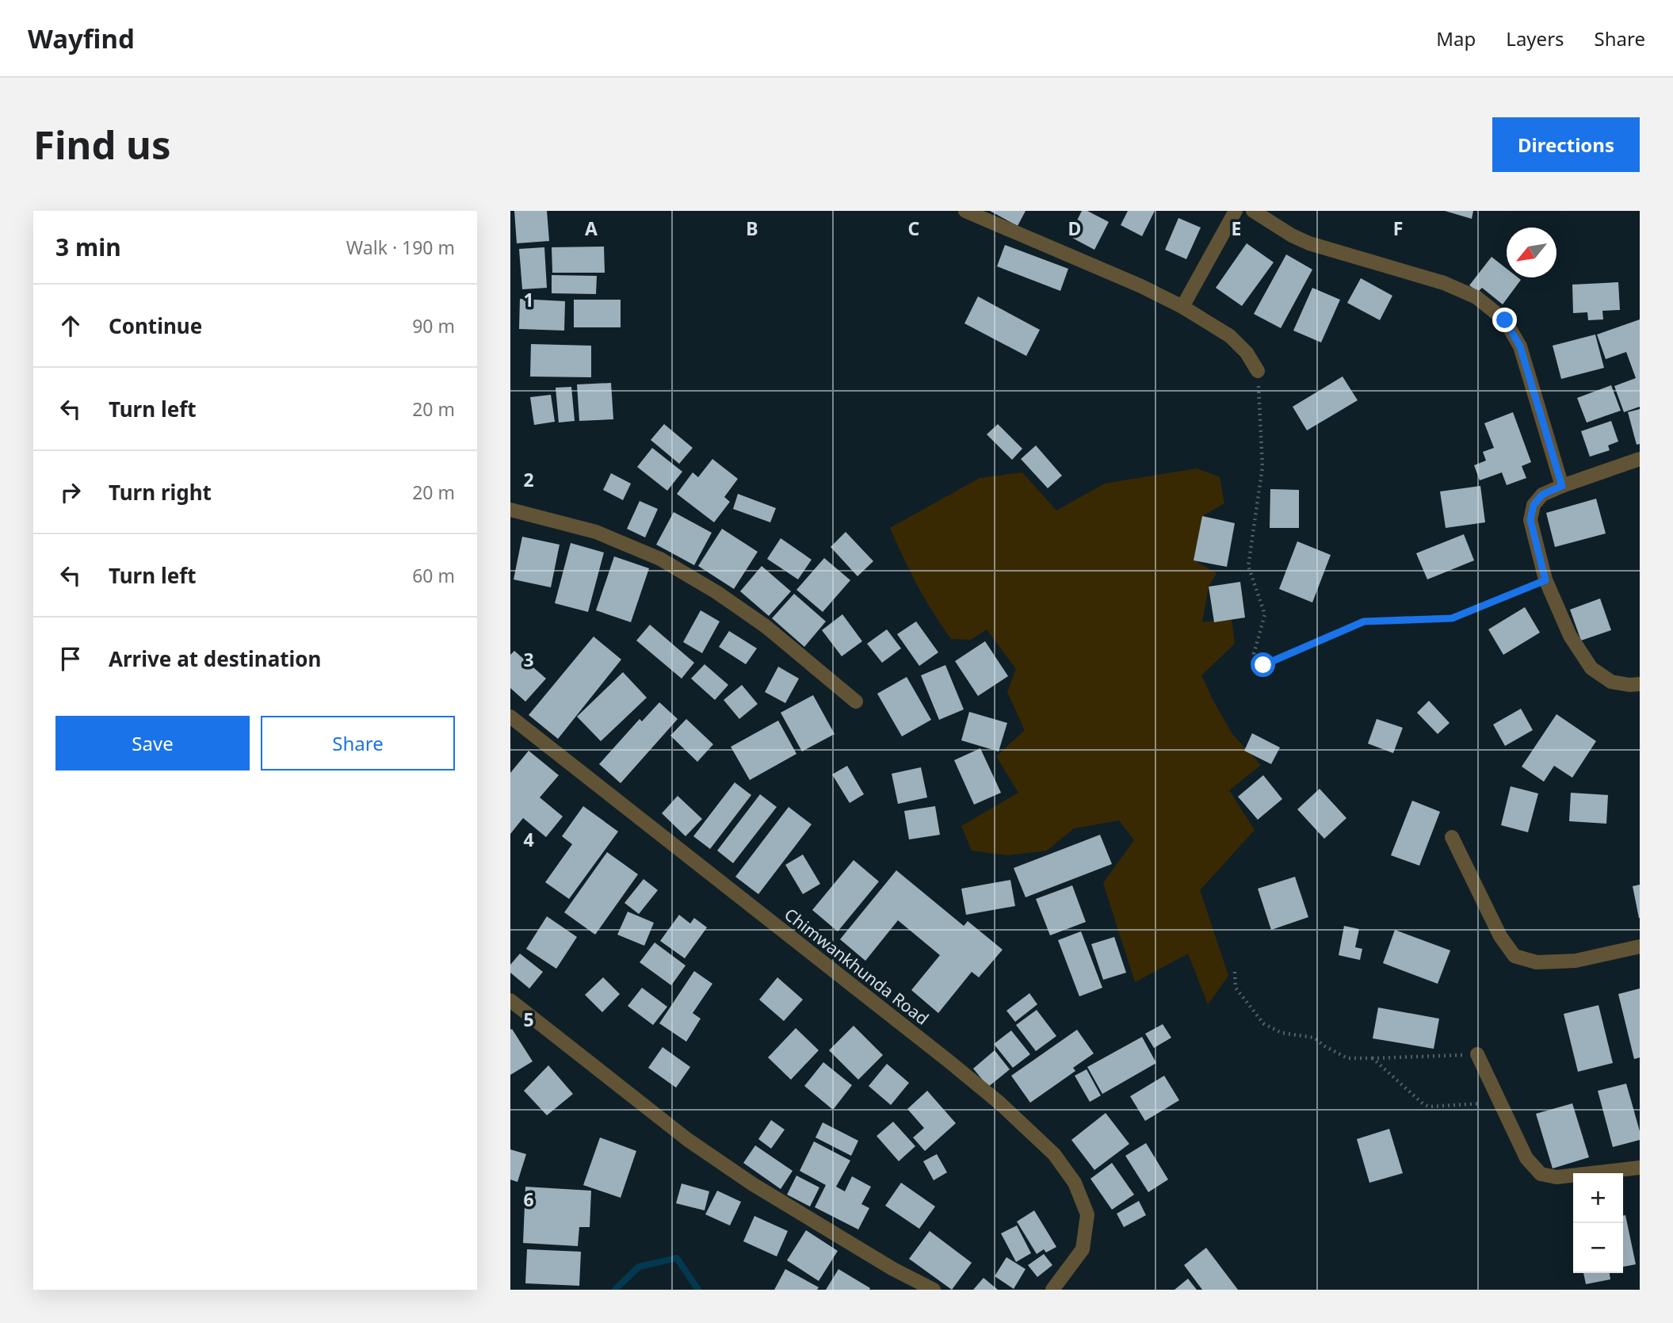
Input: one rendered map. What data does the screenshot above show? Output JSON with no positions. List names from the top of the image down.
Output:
{
  "streets": {
    "street": ["Chimwankhunda Road"]
  },
  "north": "bottom left",
  "page": {
    "header": "Wayfind",
    "nav": ["Map", "Layers", "Share"],
    "buttons": [
      "Directions",
      ["Save", "Share"]
    ],
    "title": "Find us",
    "heading": ["3 min", "Walk · 190 m"],
    "list": [
      ["Continue", "90 m"],
      ["Turn left", "20 m"],
      ["Turn right", "20 m"],
      ["Turn left", "60 m"],
      "Arrive at destination"
    ],
    "map_buttons": ["+", "−"]
  },
  "grid": {
    "columns": [
      "A",
      "B",
      "C",
      "D",
      "E",
      "F"
    ],
    "rows": [
      "1",
      "2",
      "3",
      "4",
      "5",
      "6"
    ]
  }
}
